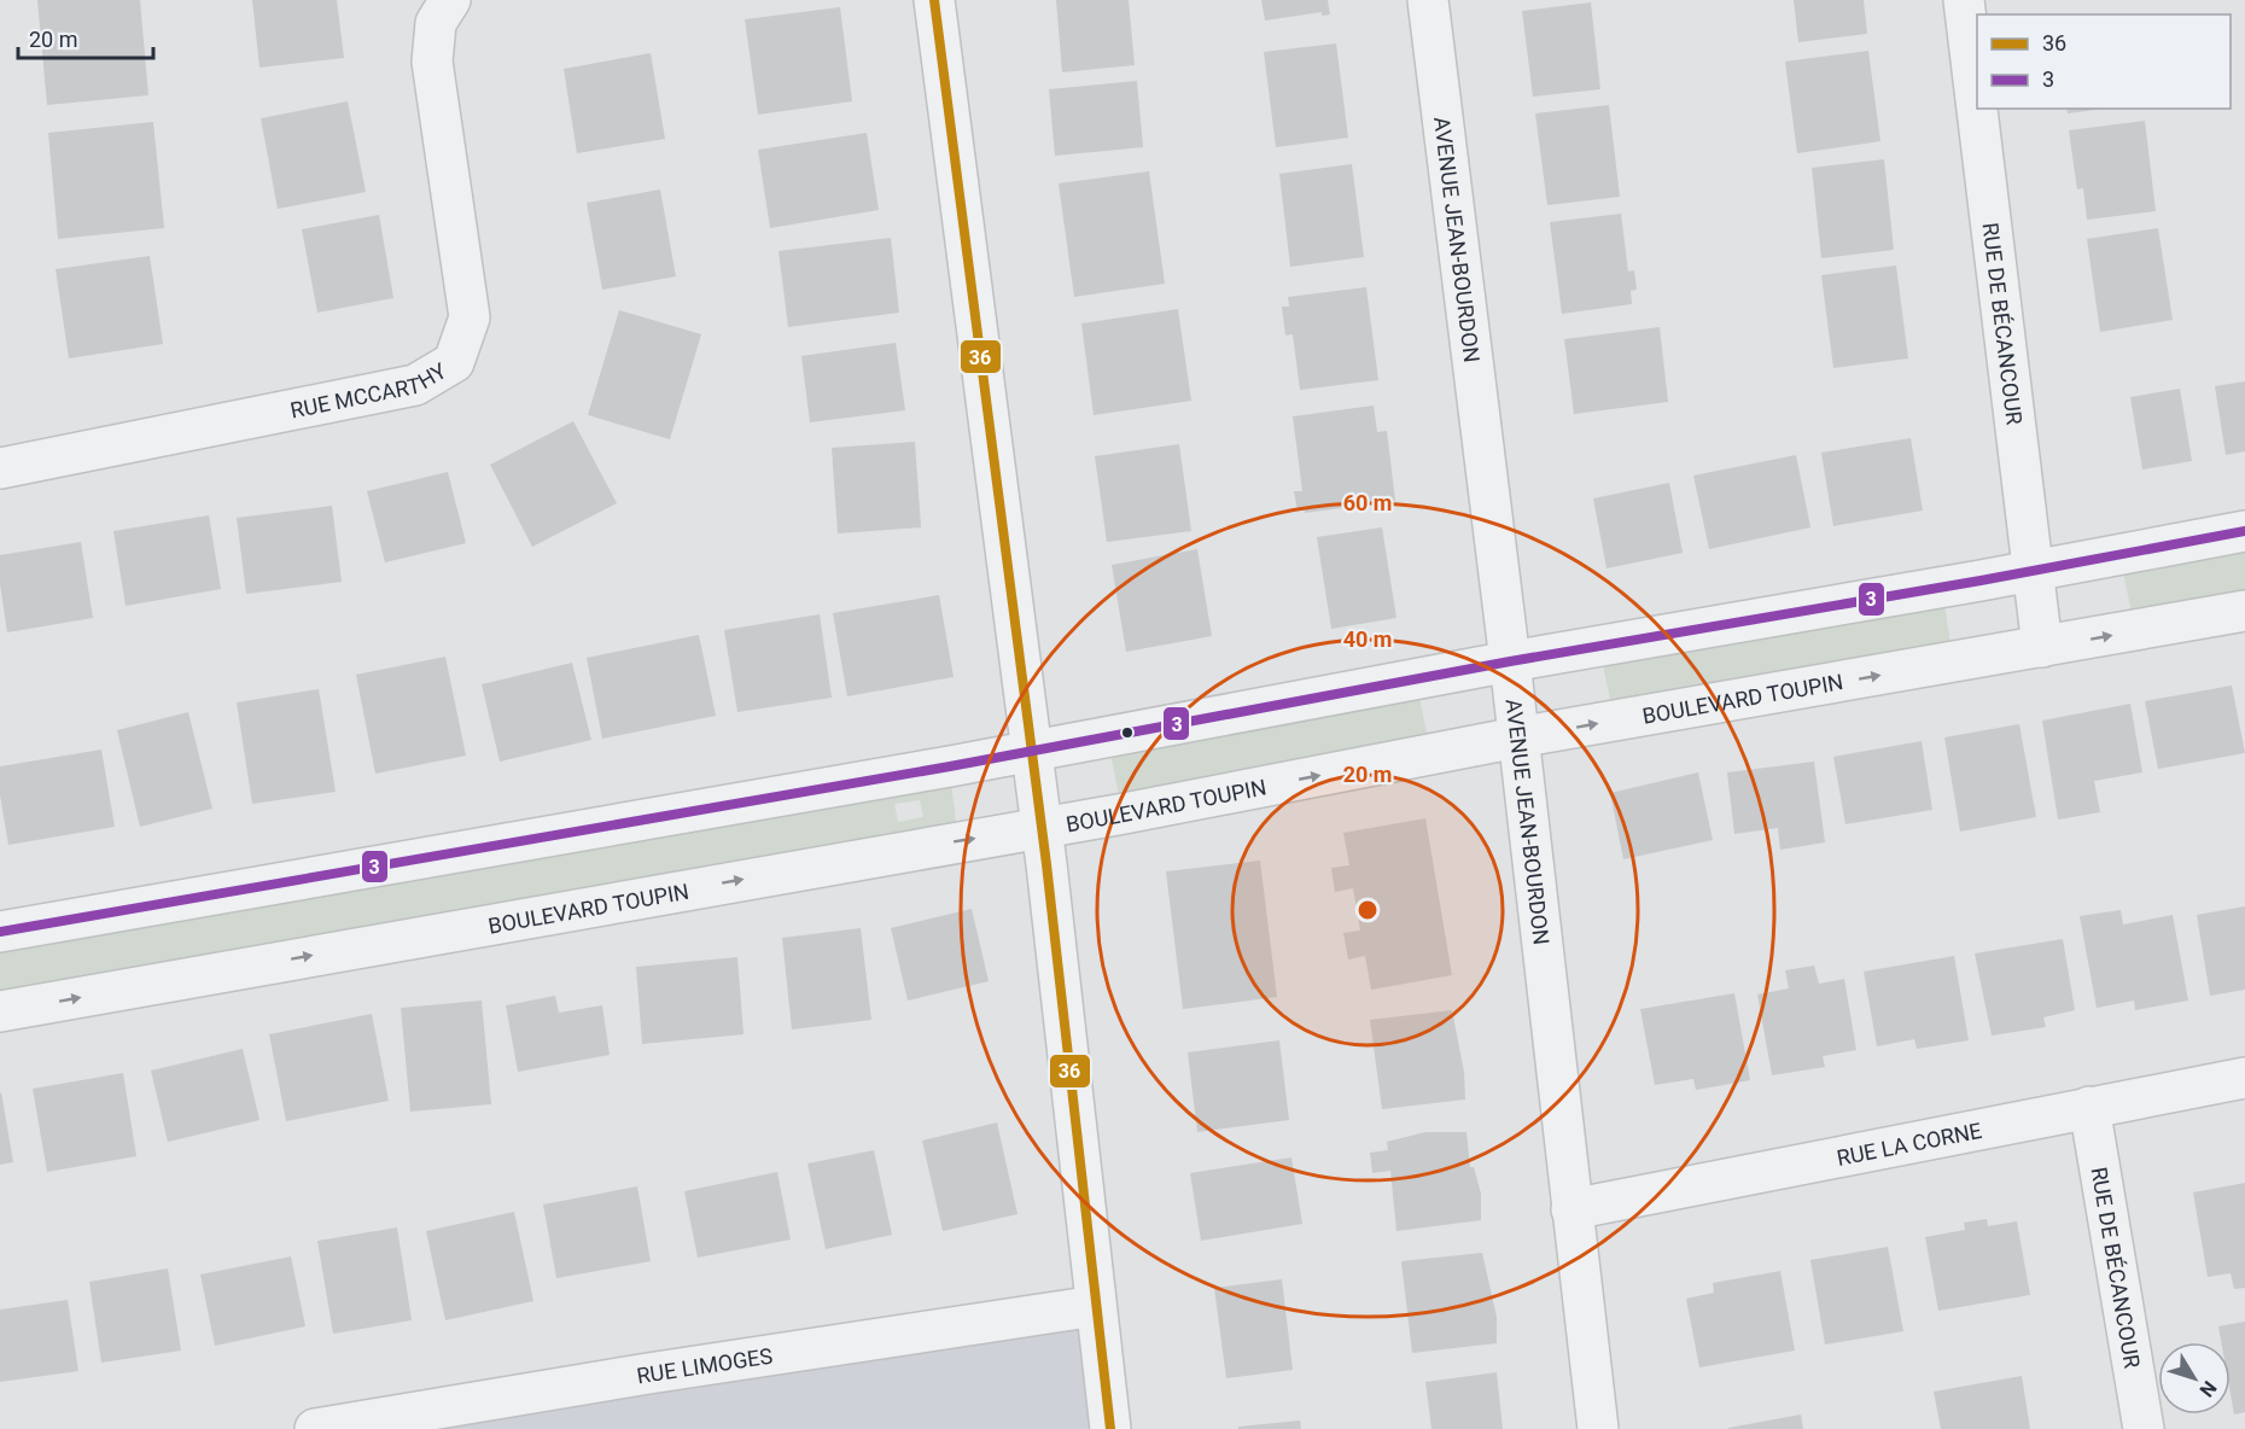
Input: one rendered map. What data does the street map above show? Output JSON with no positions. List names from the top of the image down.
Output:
{
  "streets": {
    "street": [
      "AVENUE JEAN-BOURDON",
      "RUE DE BÉCANCOUR",
      "RUE MCCARTHY",
      "BOULEVARD TOUPIN",
      "RUE LA CORNE",
      "RUE LIMOGES"
    ]
  },
  "crossings": [
    ["AVENUE JEAN-BOURDON", "BOULEVARD TOUPIN"],
    ["AVENUE JEAN-BOURDON", "RUE LA CORNE"],
    ["RUE DE BÉCANCOUR", "BOULEVARD TOUPIN"],
    ["RUE DE BÉCANCOUR", "RUE LA CORNE"]
  ],
  "lines": ["transit line 36", "transit line 3"],
  "legend": ["36", "3"],
  "scale_bar": "20 m",
  "north": "bottom right",
  "rings": ["60 m", "40 m", "20 m"]
}
